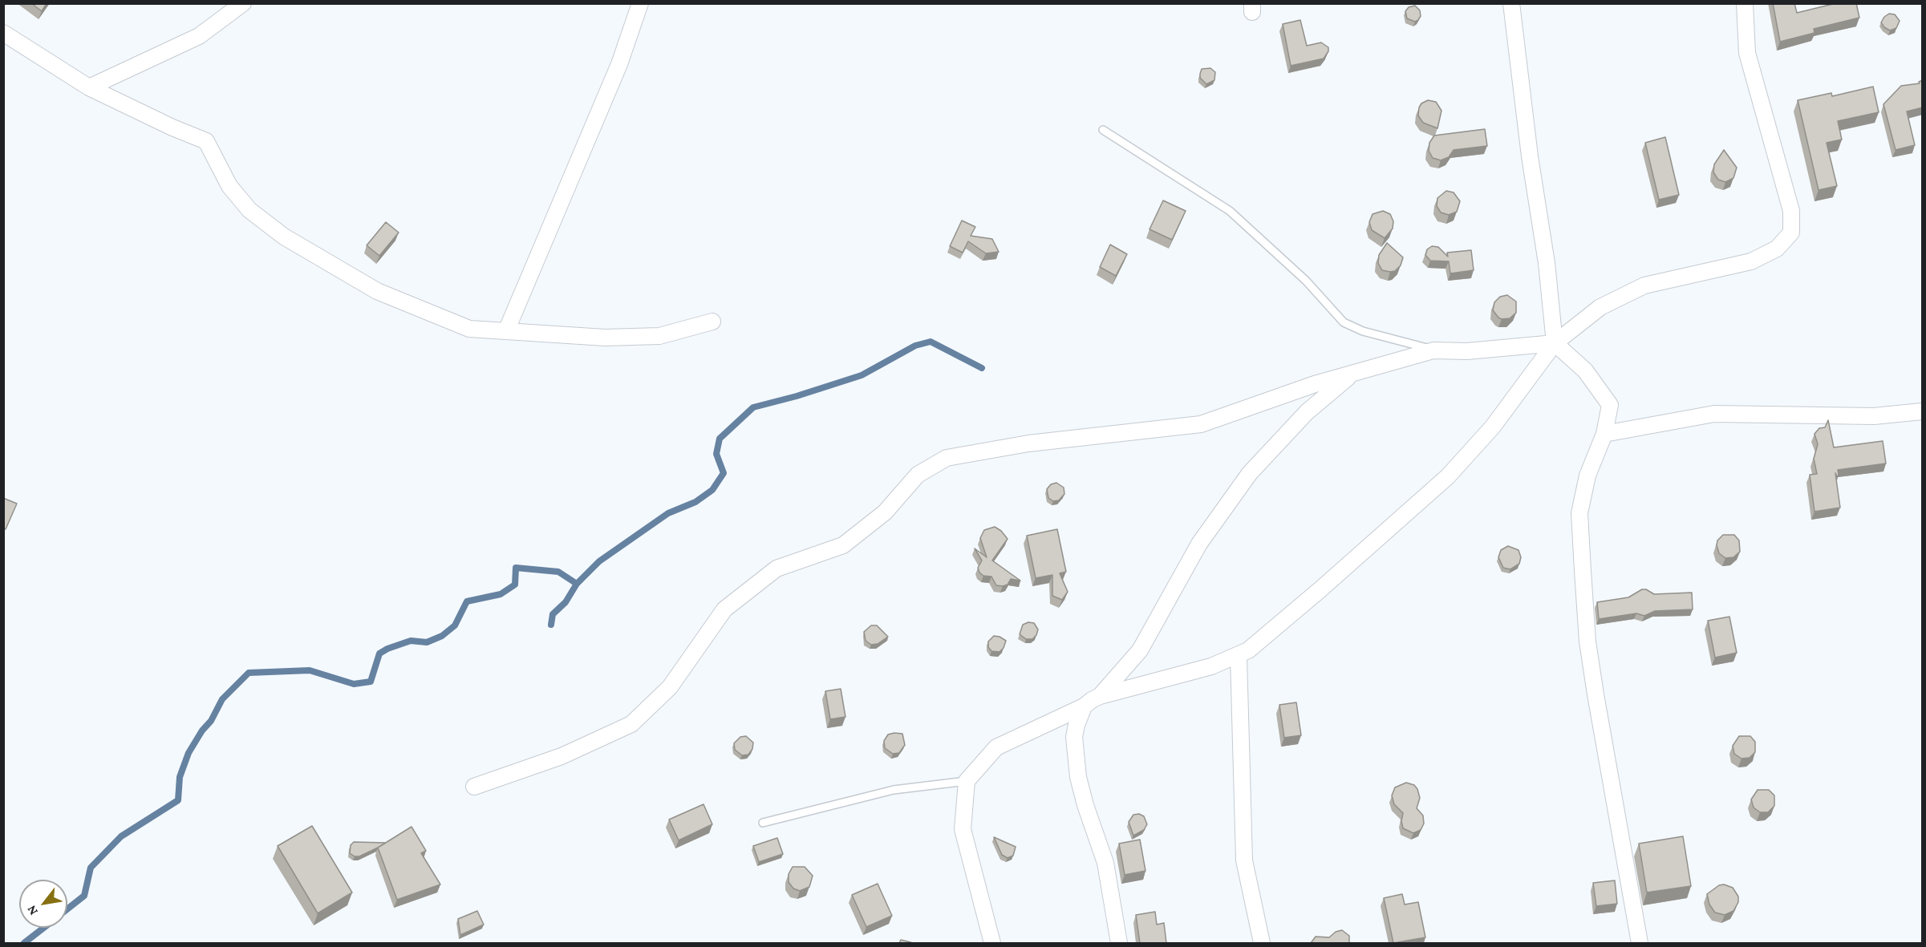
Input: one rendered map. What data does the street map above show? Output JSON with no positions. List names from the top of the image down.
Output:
{
  "north": "bottom left"
}
